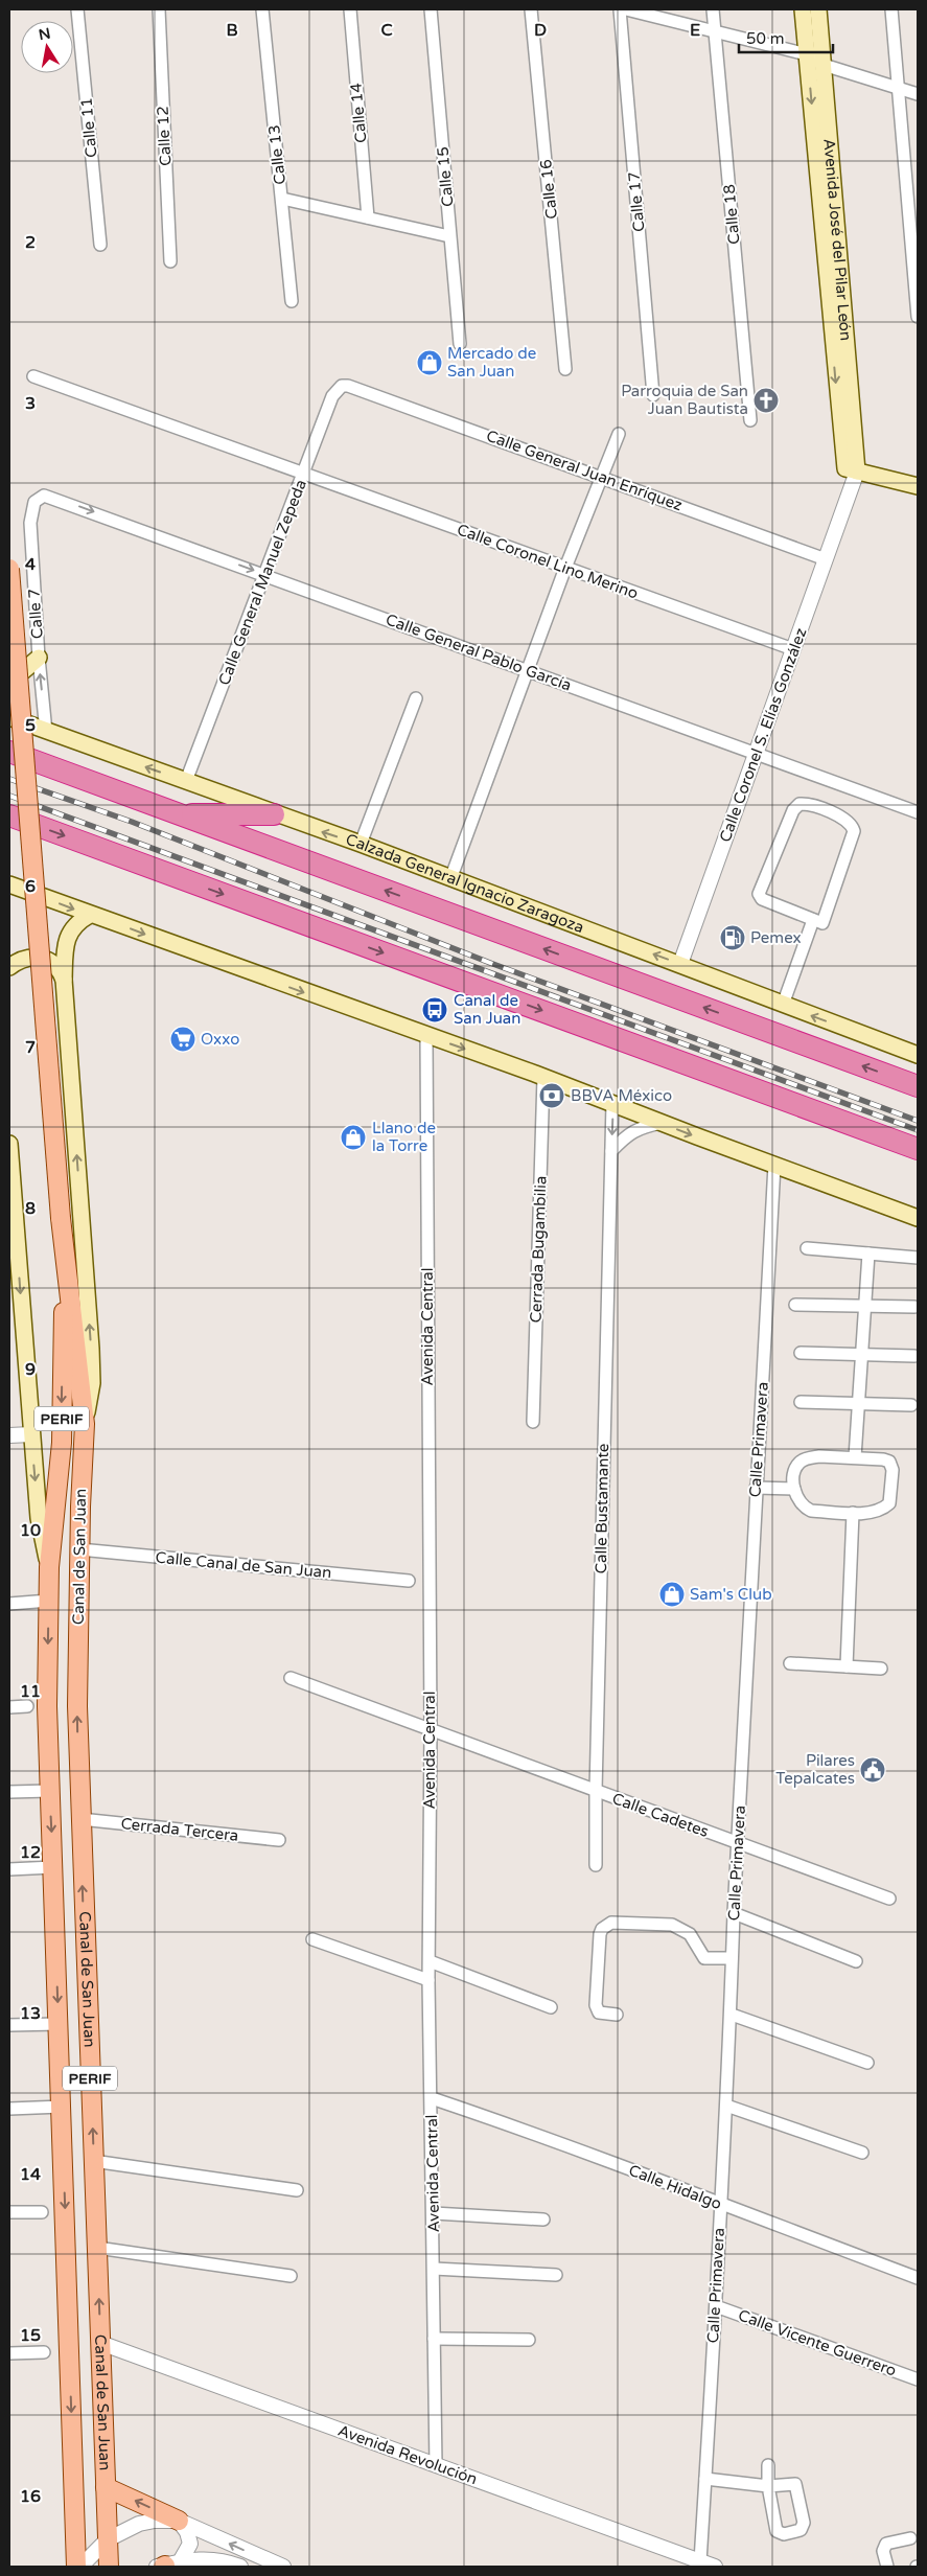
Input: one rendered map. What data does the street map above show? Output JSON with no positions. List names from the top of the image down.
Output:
{
  "streets": {
    "main road": [
      "Avenida José del Pilar León",
      "Calzada General Ignacio Zaragoza",
      "PERIF",
      "Canal de San Juan"
    ],
    "street": [
      "Calle 14",
      "Calle 11",
      "Calle 12",
      "Calle 13",
      "Calle 15",
      "Calle 16",
      "Calle 17",
      "Calle 18",
      "Calle General Juan Enríquez",
      "Calle Coronel Lino Merino",
      "Calle General Manuel Zepeda",
      "Calle 7",
      "Calle General Pablo García",
      "Calle Coronel S. Elías González",
      "Cerrada Bugambilia",
      "Avenida Central",
      "Calle Primavera",
      "Calle Bustamante",
      "Calle Canal de San Juan",
      "Calle Cadetes",
      "Cerrada Tercera",
      "Calle Hidalgo",
      "Calle Vicente Guerrero",
      "Avenida Revolución"
    ]
  },
  "crossings": [
    ["Avenida José del Pilar León", "Calle Coronel S. Elías González"],
    ["Calle General Juan Enríquez", "Calle General Manuel Zepeda"],
    ["Calle General Juan Enríquez", "Calle Coronel S. Elías González"],
    ["Calle Coronel Lino Merino", "Calle General Manuel Zepeda"],
    ["Calle Coronel Lino Merino", "Calle Coronel S. Elías González"],
    ["Calle General Manuel Zepeda", "Calle General Pablo García"],
    ["Calle General Manuel Zepeda", "Calzada General Ignacio Zaragoza"],
    ["Calle 7", "Calle General Pablo García"],
    ["Calle 7", "Calzada General Ignacio Zaragoza"],
    ["Calle General Pablo García", "Calle Coronel S. Elías González"],
    ["Calle Coronel S. Elías González", "Calzada General Ignacio Zaragoza"],
    ["Avenida Central", "Calle Cadetes"],
    ["Avenida Central", "Calle Hidalgo"],
    ["Avenida Central", "Avenida Revolución"],
    ["Calle Primavera", "Calle Cadetes"],
    ["Calle Primavera", "Calle Hidalgo"],
    ["Calle Primavera", "Calle Vicente Guerrero"],
    ["Calle Primavera", "Avenida Revolución"],
    ["Calle Bustamante", "Calle Cadetes"],
    ["Canal de San Juan", "Calle Canal de San Juan"],
    ["Canal de San Juan", "Cerrada Tercera"],
    ["Canal de San Juan", "Avenida Revolución"]
  ],
  "one_way": ["Calzada General Ignacio Zaragoza"],
  "places": {
    "shop": ["Mercado de San Juan", "Llano de la Torre", "Sam's Club"],
    "church": ["Parroquia de San Juan Bautista"],
    "fuel station": ["Pemex"],
    "bus stop": ["Canal de San Juan"],
    "supermarket": ["Oxxo"],
    "bank": ["BBVA México"],
    "public building": ["Pilares Tepalcates"]
  },
  "scale_bar": "50 m",
  "north": "top",
  "grid": {
    "columns": [
      "B",
      "C",
      "D",
      "E"
    ],
    "rows": [
      "2",
      "3",
      "4",
      "5",
      "6",
      "7",
      "8",
      "9",
      "10",
      "11",
      "12",
      "13",
      "14",
      "15",
      "16"
    ]
  }
}
